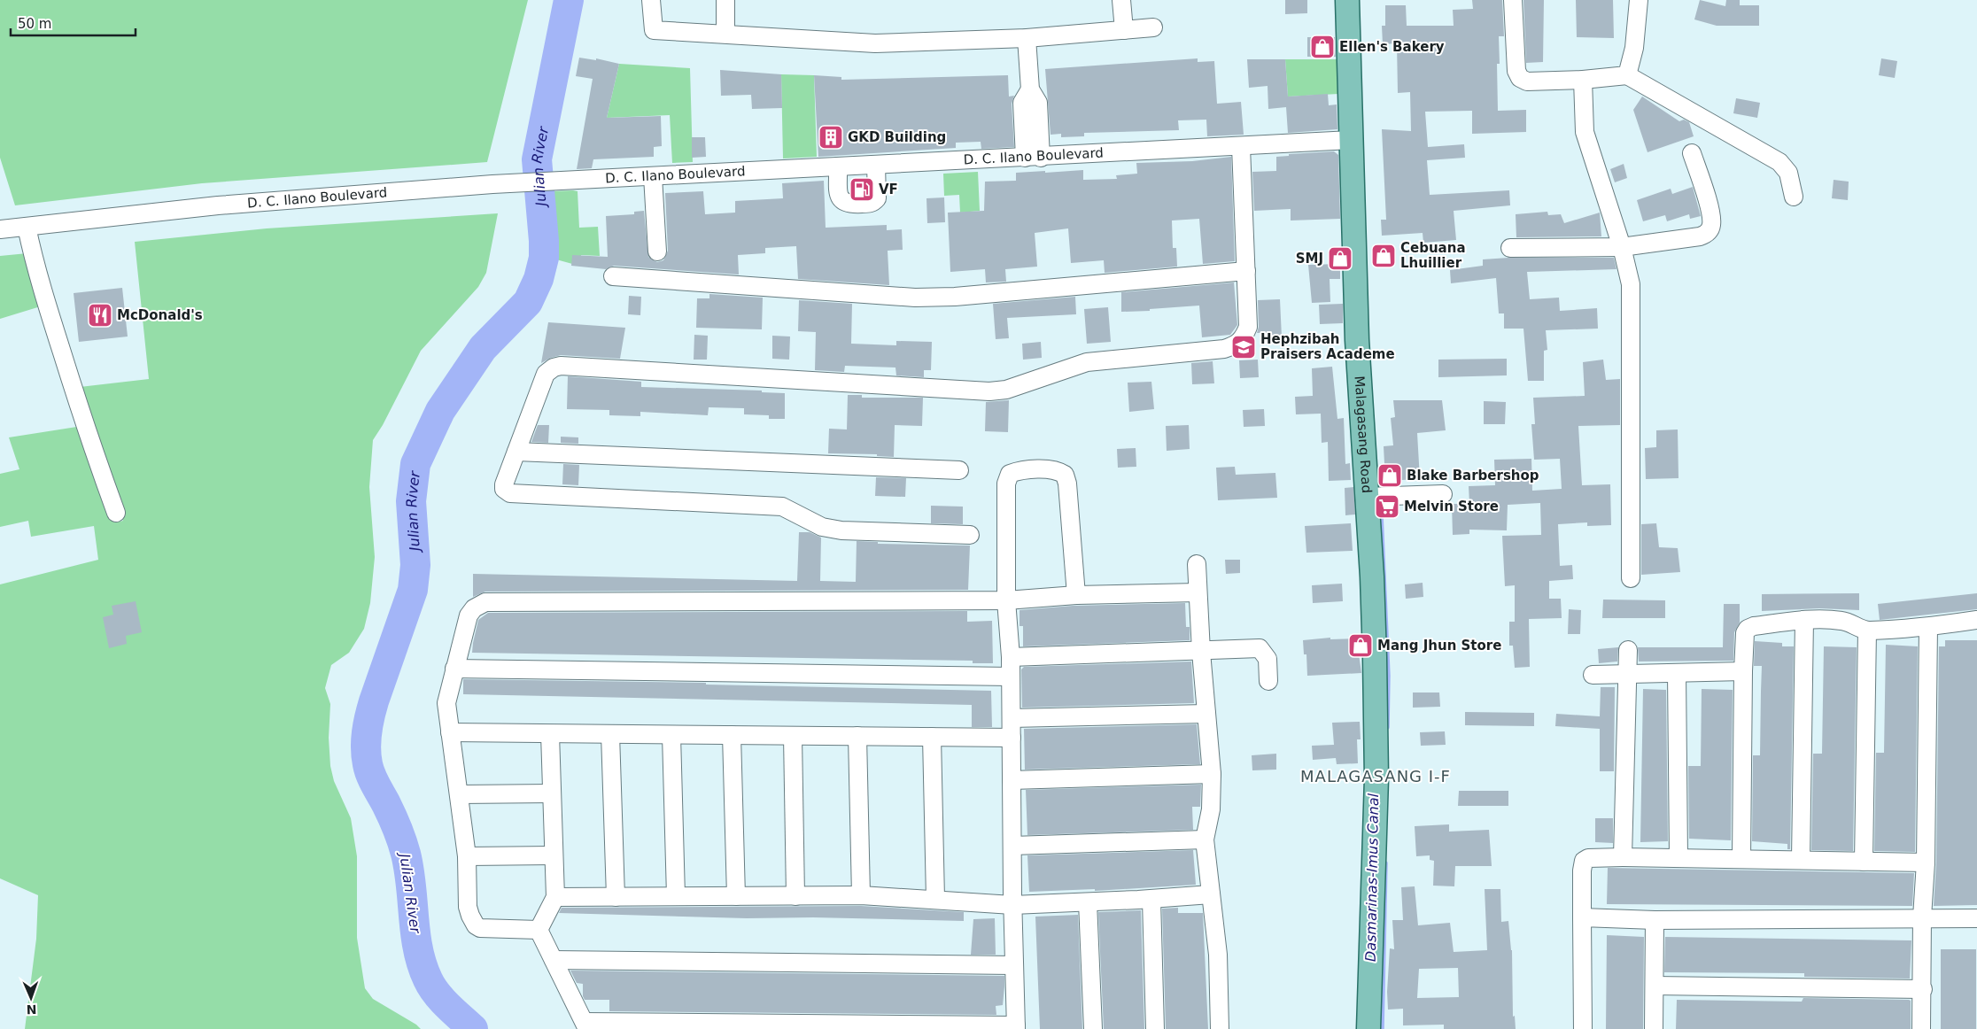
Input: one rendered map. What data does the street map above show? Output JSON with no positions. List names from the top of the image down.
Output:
{
  "streets": {
    "main road": ["Malagasang Road"],
    "street": ["D. C. Ilano Boulevard"]
  },
  "crossings": [
    ["D. C. Ilano Boulevard", "Malagasang Road"]
  ],
  "districts": ["MALAGASANG I-F"],
  "water": ["Julian River", "Dasmarinas-Imus Canal"],
  "places": {
    "shop": [
      "Ellen's Bakery",
      "Cebuana Lhuillier",
      "SMJ",
      "Blake Barbershop",
      "Mang Jhun Store"
    ],
    "building": ["GKD Building"],
    "fuel station": ["VF"],
    "restaurant": ["McDonald's"],
    "school or university": ["Hephzibah Praisers Academe"],
    "supermarket": ["Melvin Store"]
  },
  "scale_bar": "50 m",
  "north": "bottom"
}
